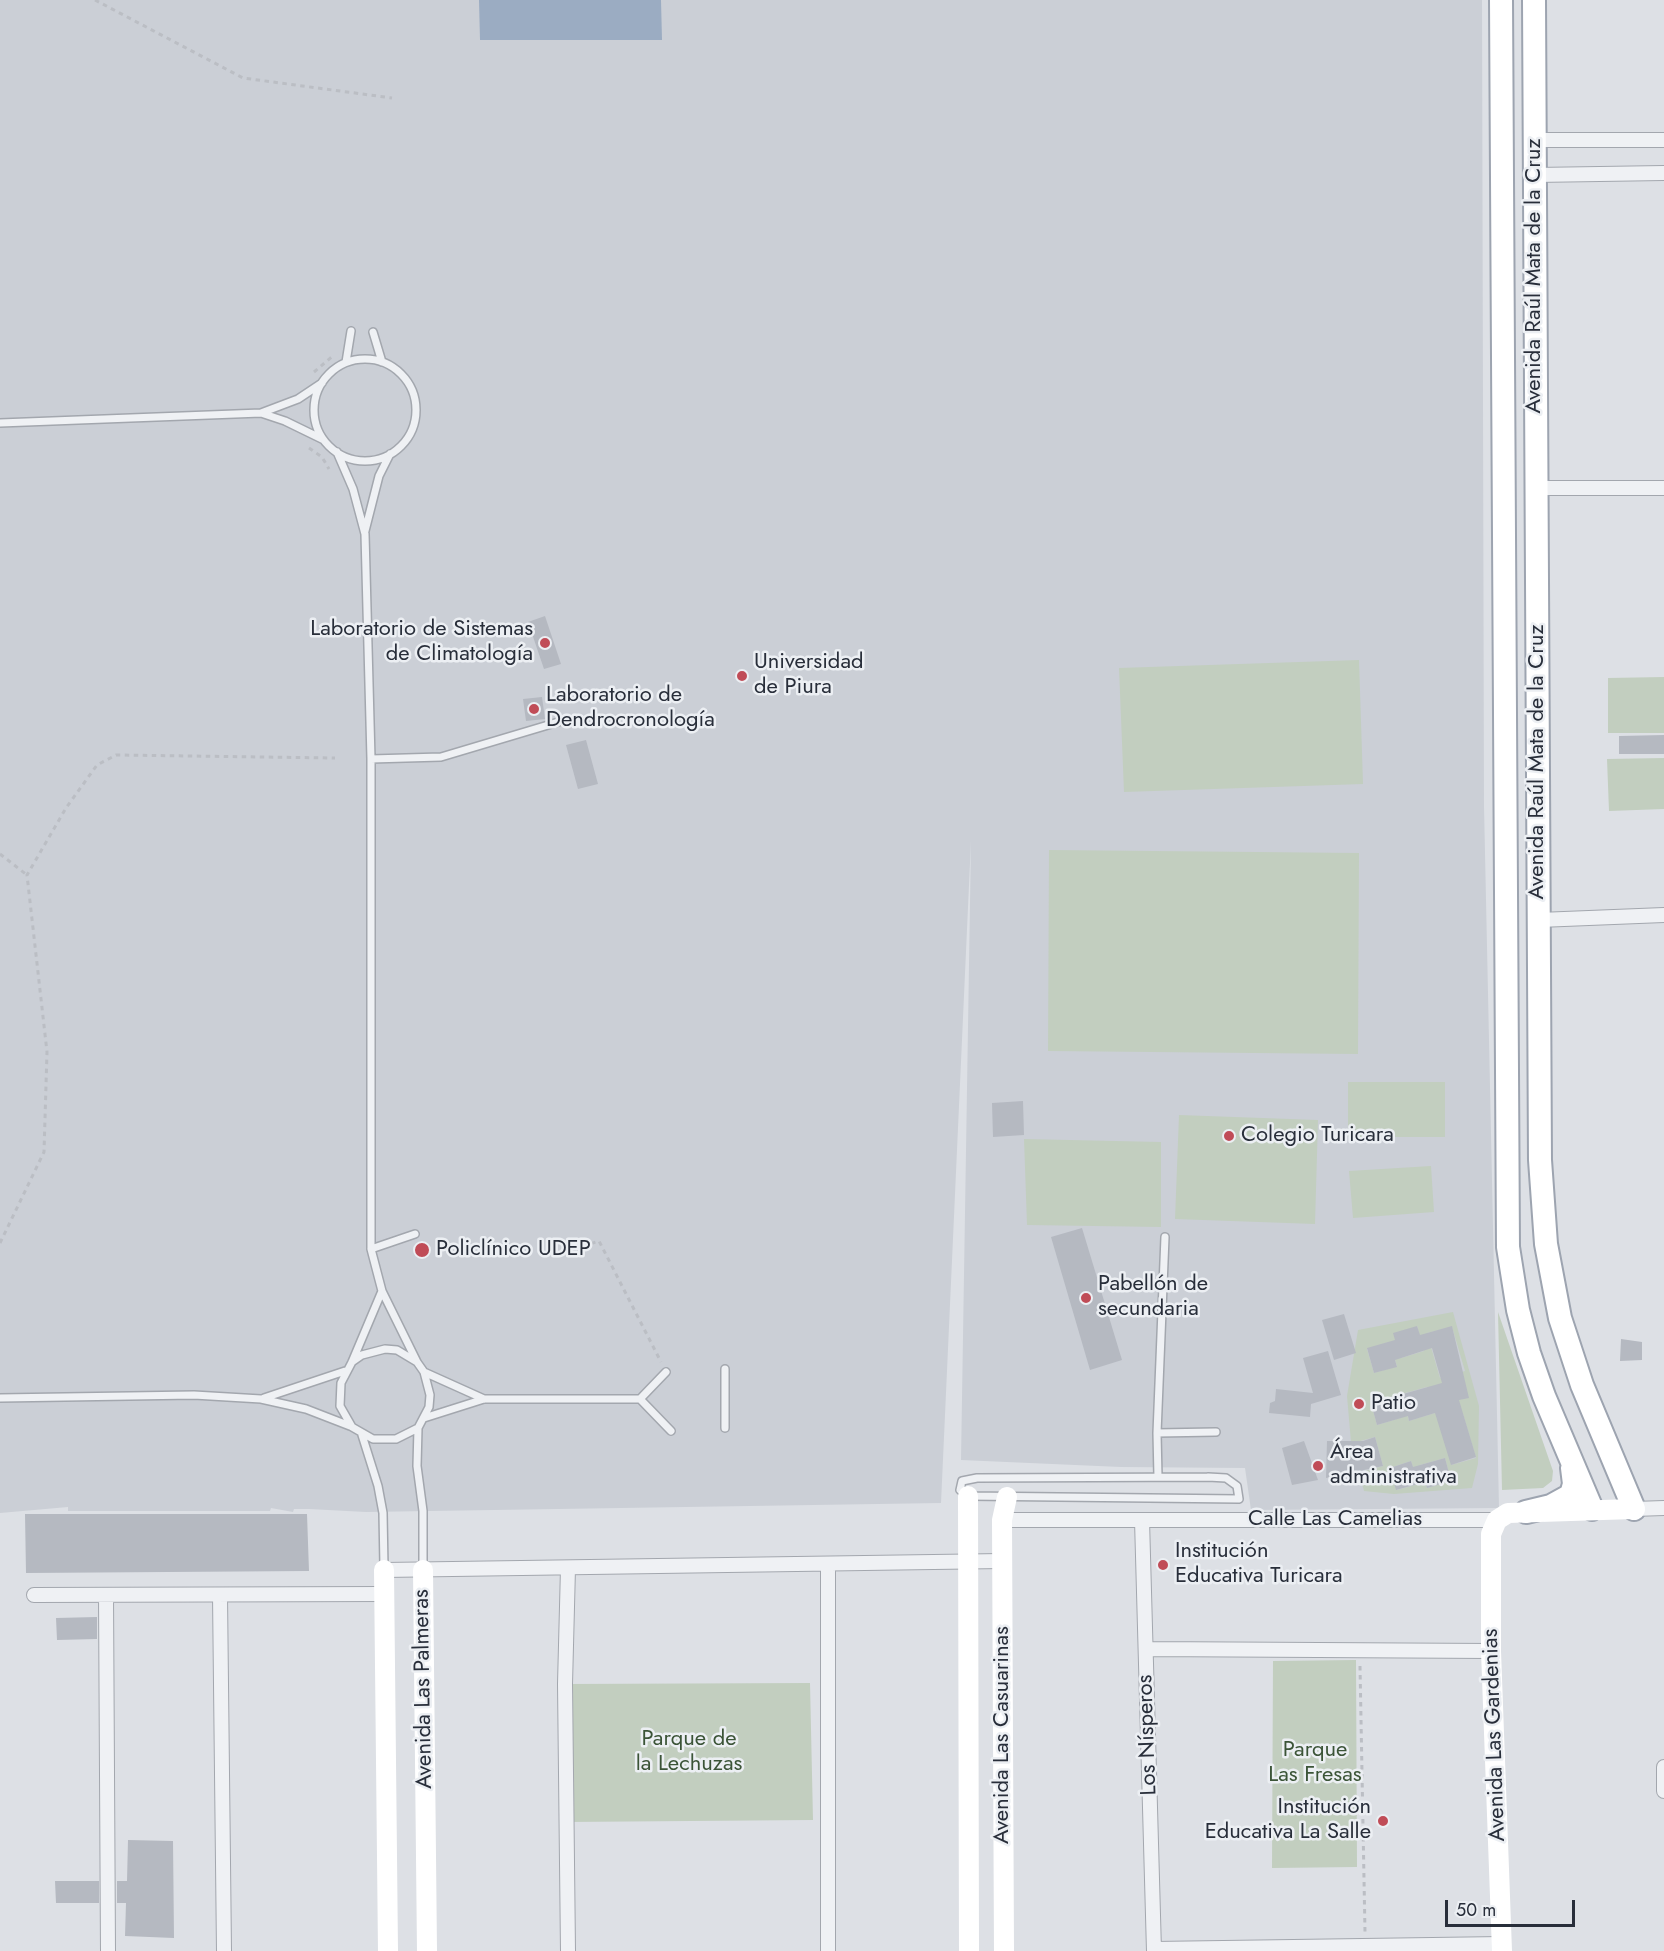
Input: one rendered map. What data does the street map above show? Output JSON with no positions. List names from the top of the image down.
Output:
{
  "streets": {
    "main road": ["Avenida Raúl Mata de la Cruz"],
    "street": [
      "Calle Las Camelias",
      "Avenida Las Palmeras",
      "Avenida Las Casuarinas",
      "Los Nísperos",
      "Avenida Las Gardenias"
    ]
  },
  "crossings": [
    ["Avenida Raúl Mata de la Cruz", "Calle Las Camelias"],
    ["Calle Las Camelias", "Avenida Las Casuarinas"],
    ["Calle Las Camelias", "Los Nísperos"],
    ["Calle Las Camelias", "Avenida Las Gardenias"]
  ],
  "parks": ["Parque de la Lechuzas", "Parque Las Fresas"],
  "places": [
    "Laboratorio de Sistemas de Climatología",
    "Universidad de Piura",
    "Laboratorio de Dendrocronología",
    "Colegio Turicara",
    "Policlínico UDEP",
    "Pabellón de secundaria",
    "Patio",
    "Área administrativa",
    "Institución Educativa Turicara",
    "Institución Educativa La Salle"
  ],
  "scale_bar": "50 m"
}
